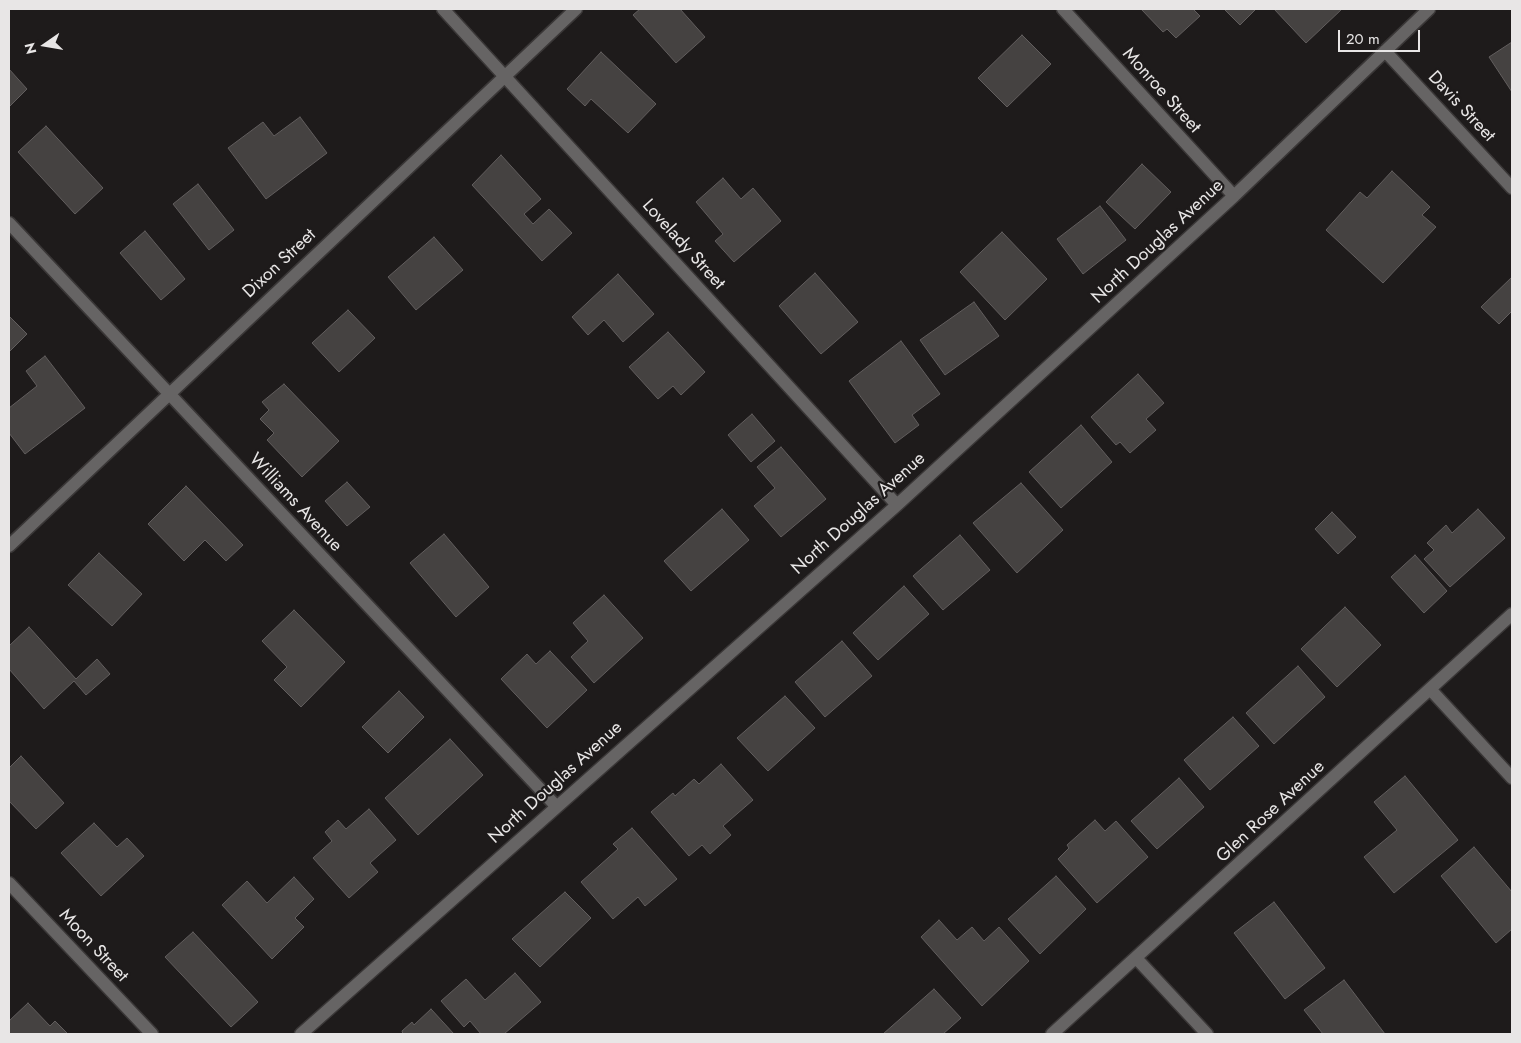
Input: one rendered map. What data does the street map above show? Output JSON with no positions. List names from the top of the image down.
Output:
{
  "streets": {
    "street": [
      "Monroe Street",
      "Davis Street",
      "North Douglas Avenue",
      "Lovelady Street",
      "Dixon Street",
      "Williams Avenue",
      "Glen Rose Avenue",
      "Moon Street"
    ]
  },
  "crossings": [
    ["Monroe Street", "North Douglas Avenue"],
    ["Davis Street", "North Douglas Avenue"],
    ["North Douglas Avenue", "Lovelady Street"],
    ["North Douglas Avenue", "Williams Avenue"],
    ["Lovelady Street", "Dixon Street"],
    ["Dixon Street", "Williams Avenue"]
  ],
  "scale_bar": "20 m",
  "north": "left"
}
